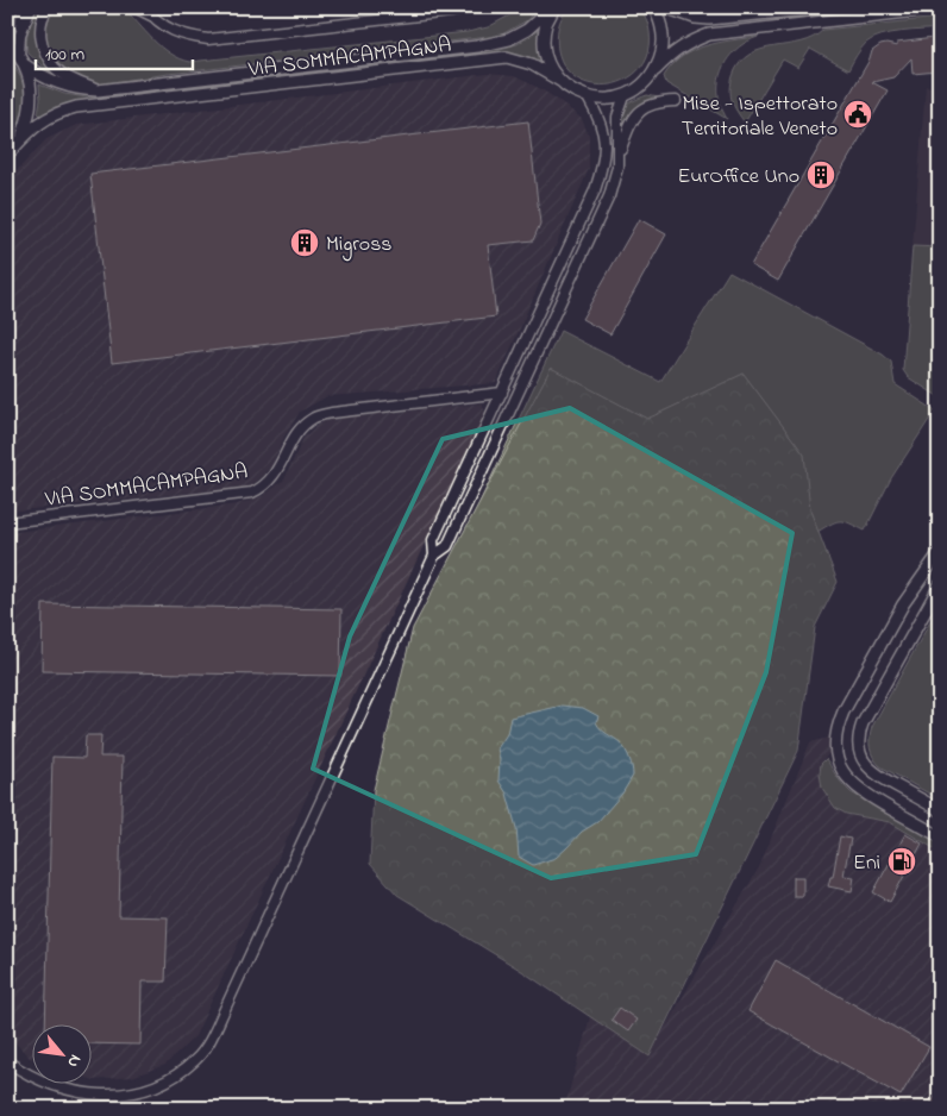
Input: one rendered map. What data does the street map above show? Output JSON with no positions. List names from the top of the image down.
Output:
{
  "streets": {
    "street": ["VIA SOMMACAMPAGNA"]
  },
  "places": {
    "public building": ["Mise - Ispettorato Territoriale Veneto"],
    "building": ["EurOffice Uno", "Migross"],
    "fuel station": ["Eni"]
  },
  "scale_bar": "100 m",
  "north": "bottom right"
}
